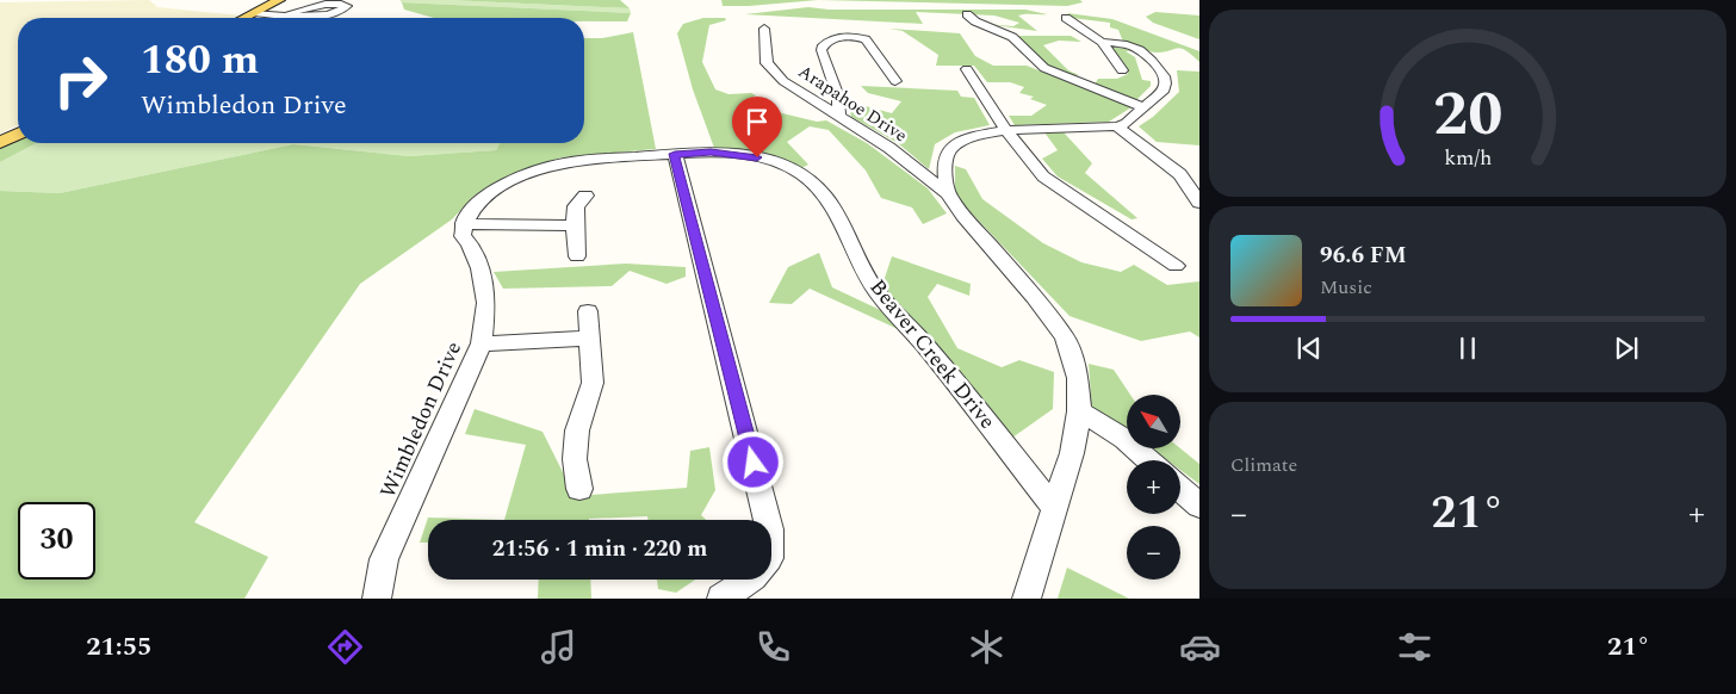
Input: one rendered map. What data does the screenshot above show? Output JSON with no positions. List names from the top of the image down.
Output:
{
  "streets": {
    "street": ["Arapahoe Drive", "Beaver Creek Drive", "Wimbledon Drive"]
  },
  "north": "top left",
  "page": {
    "turn": ["180 m", "Wimbledon Drive"],
    "song": ["96.6 FM", "Music"],
    "map_buttons": ["+", "−"],
    "tile": "Climate",
    "heat": ["−", "21°", "+"],
    "limit": "30",
    "trip": "21:56 · 1 min · 220 m",
    "tabs": ["21:55", "21°"],
    "gauge": ["20", "km/h"]
  }
}
